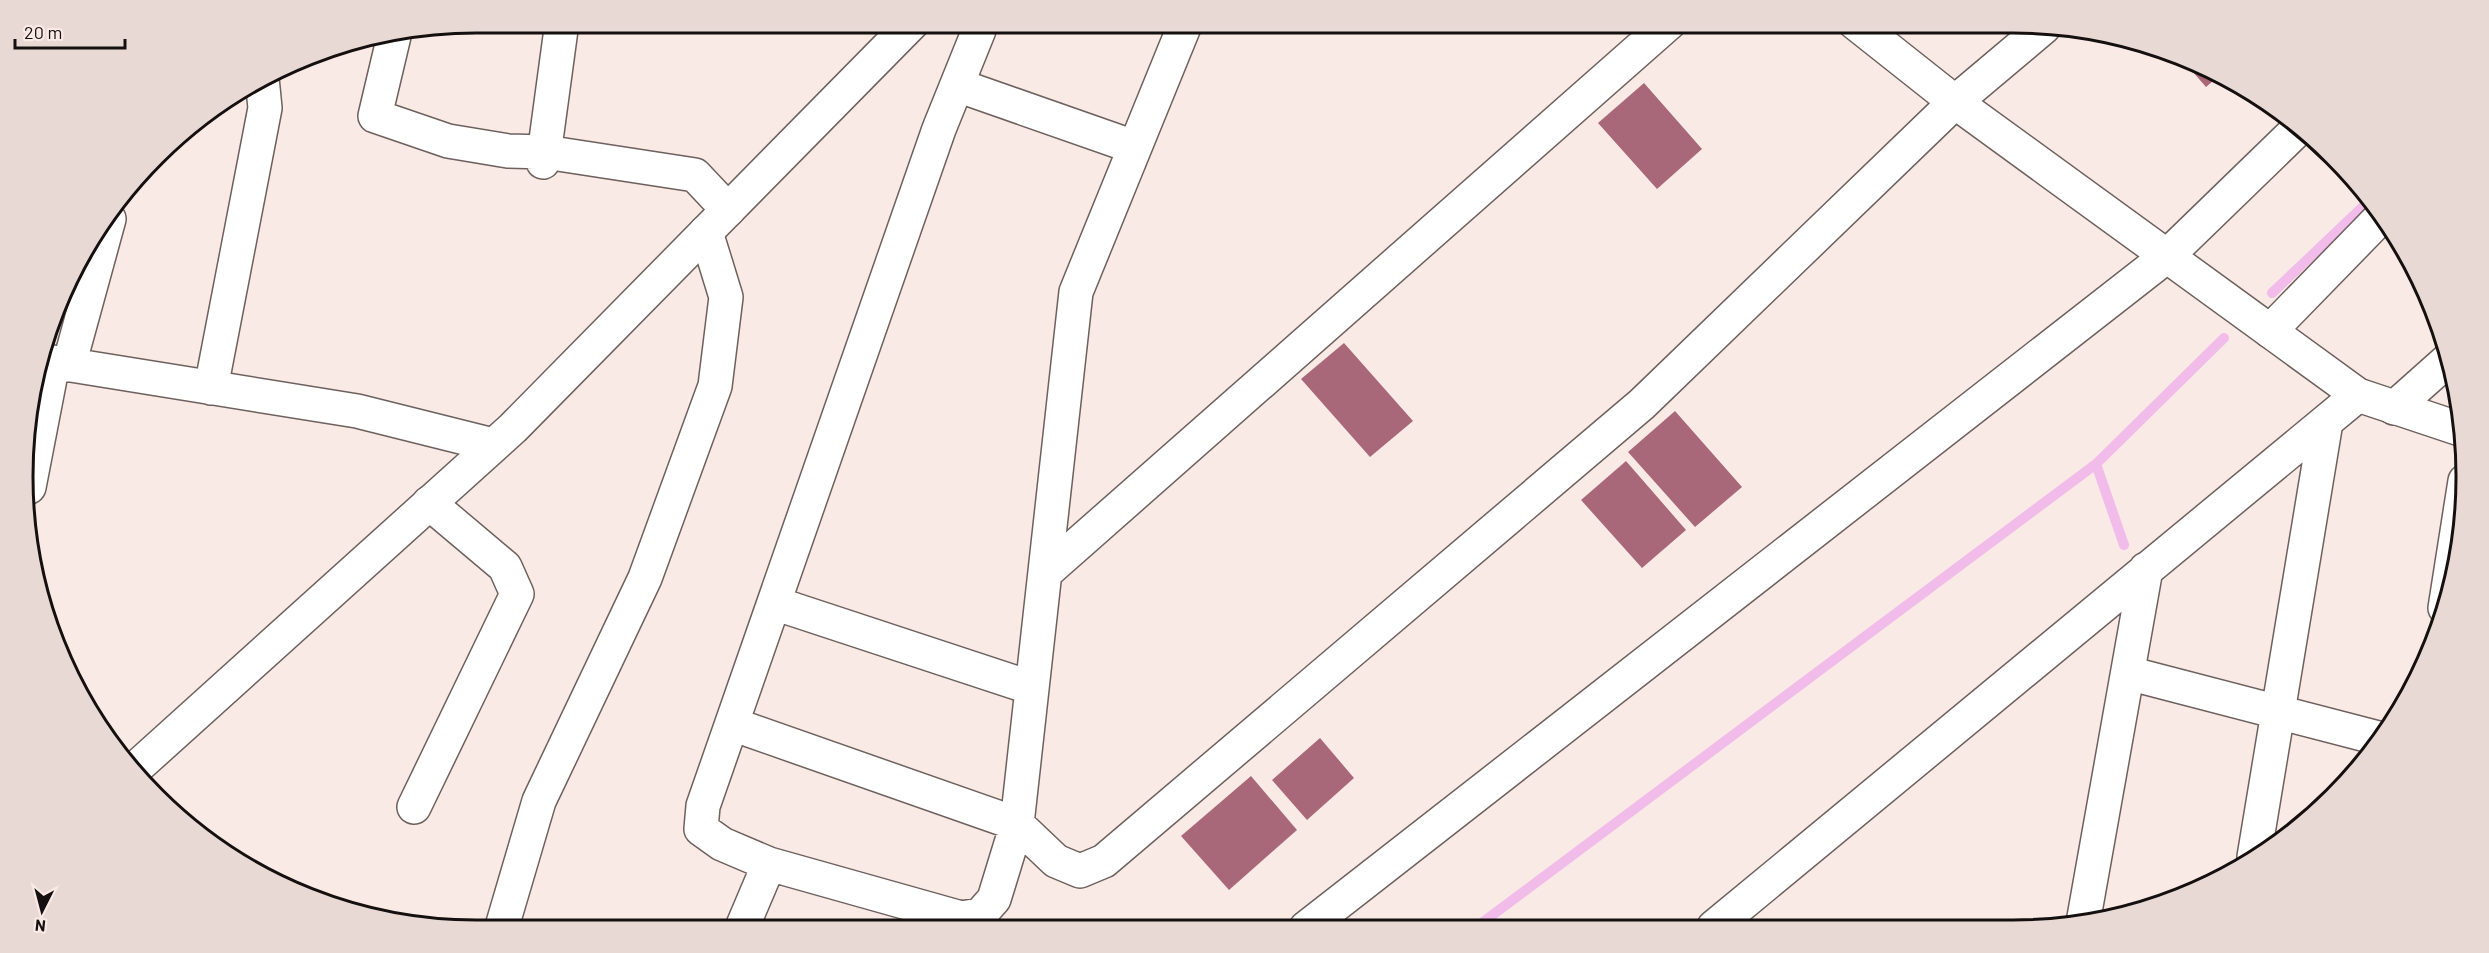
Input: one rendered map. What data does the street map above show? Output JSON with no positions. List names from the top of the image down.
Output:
{
  "scale_bar": "20 m",
  "north": "bottom"
}
